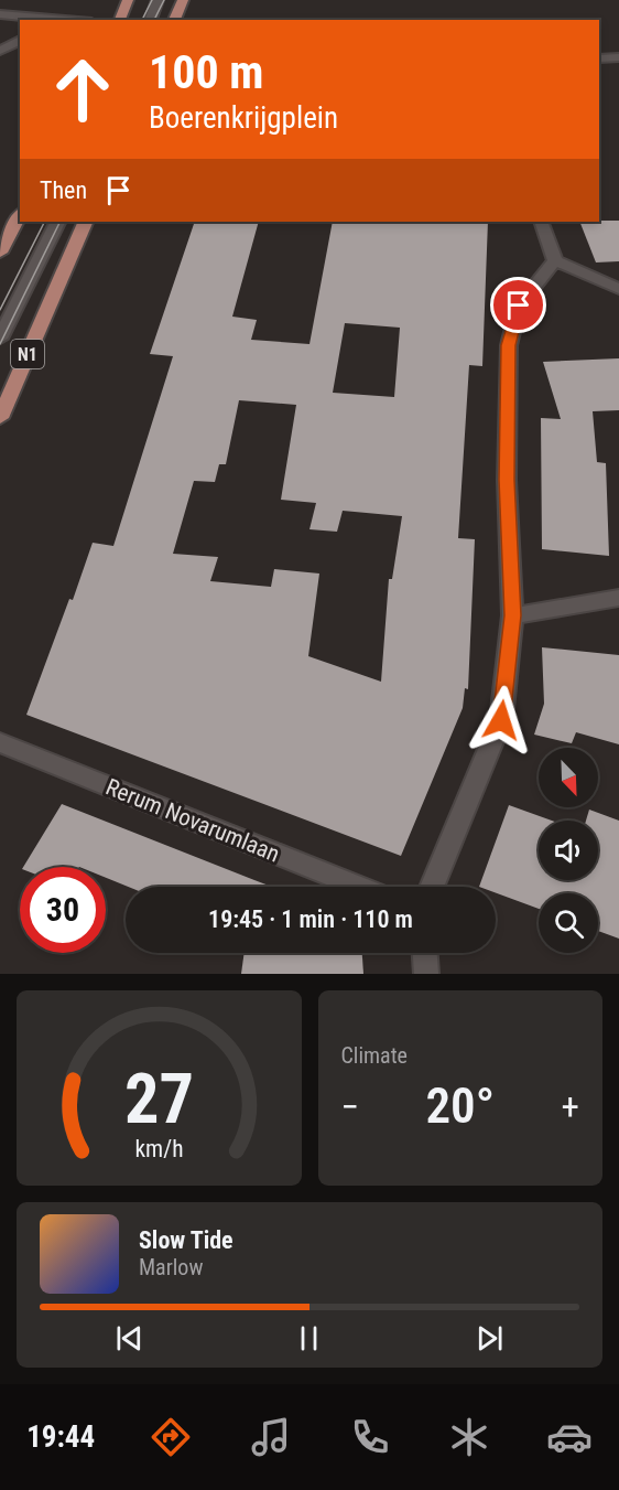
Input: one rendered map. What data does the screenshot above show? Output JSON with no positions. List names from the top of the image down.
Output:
{
  "streets": {
    "main road": ["N1"],
    "street": ["Rerum Novarumlaan"]
  },
  "north": "bottom right",
  "page": {
    "turn": ["100 m", "Boerenkrijgplein"],
    "then": "Then",
    "limit": "30",
    "trip": "19:45 · 1 min · 110 m",
    "tile": "Climate",
    "heat": ["−", "20°", "+"],
    "song": ["Slow Tide", "Marlow"],
    "tabs": "19:44",
    "gauge": ["27", "km/h"]
  }
}
